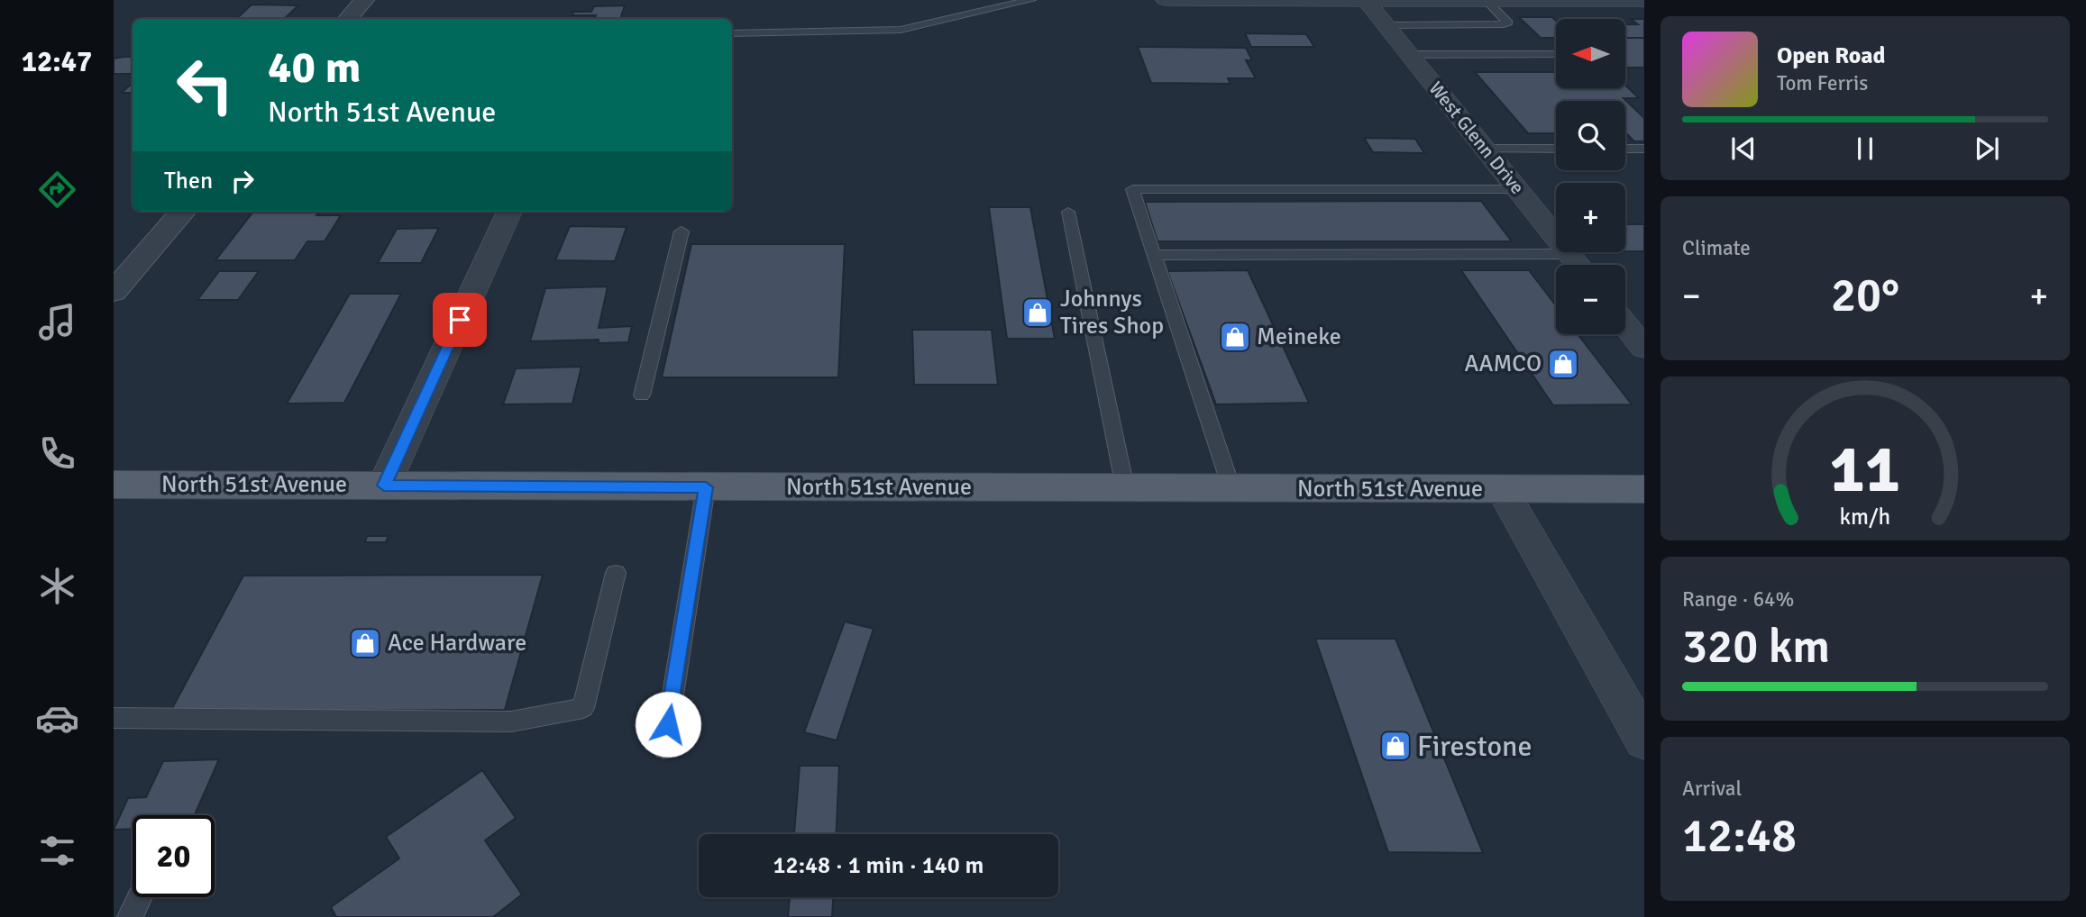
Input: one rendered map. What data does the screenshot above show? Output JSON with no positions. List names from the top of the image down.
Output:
{
  "streets": {
    "main road": ["North 51st Avenue"],
    "street": ["West Glenn Drive"]
  },
  "places": {
    "shop": [
      "Johnnys Tires Shop",
      "Meineke",
      "AAMCO",
      "Ace Hardware",
      "Firestone"
    ]
  },
  "north": "left",
  "page": {
    "tabs": "12:47",
    "map_buttons": ["+", "−"],
    "turn": ["40 m", "North 51st Avenue"],
    "song": ["Open Road", "Tom Ferris"],
    "then": "Then",
    "tile": [
      "Climate",
      ["Range · 64%", "320 km"],
      ["Arrival", "12:48"]
    ],
    "heat": ["−", "20°", "+"],
    "limit": "20",
    "trip": "12:48 · 1 min · 140 m",
    "gauge": ["11", "km/h"]
  }
}
